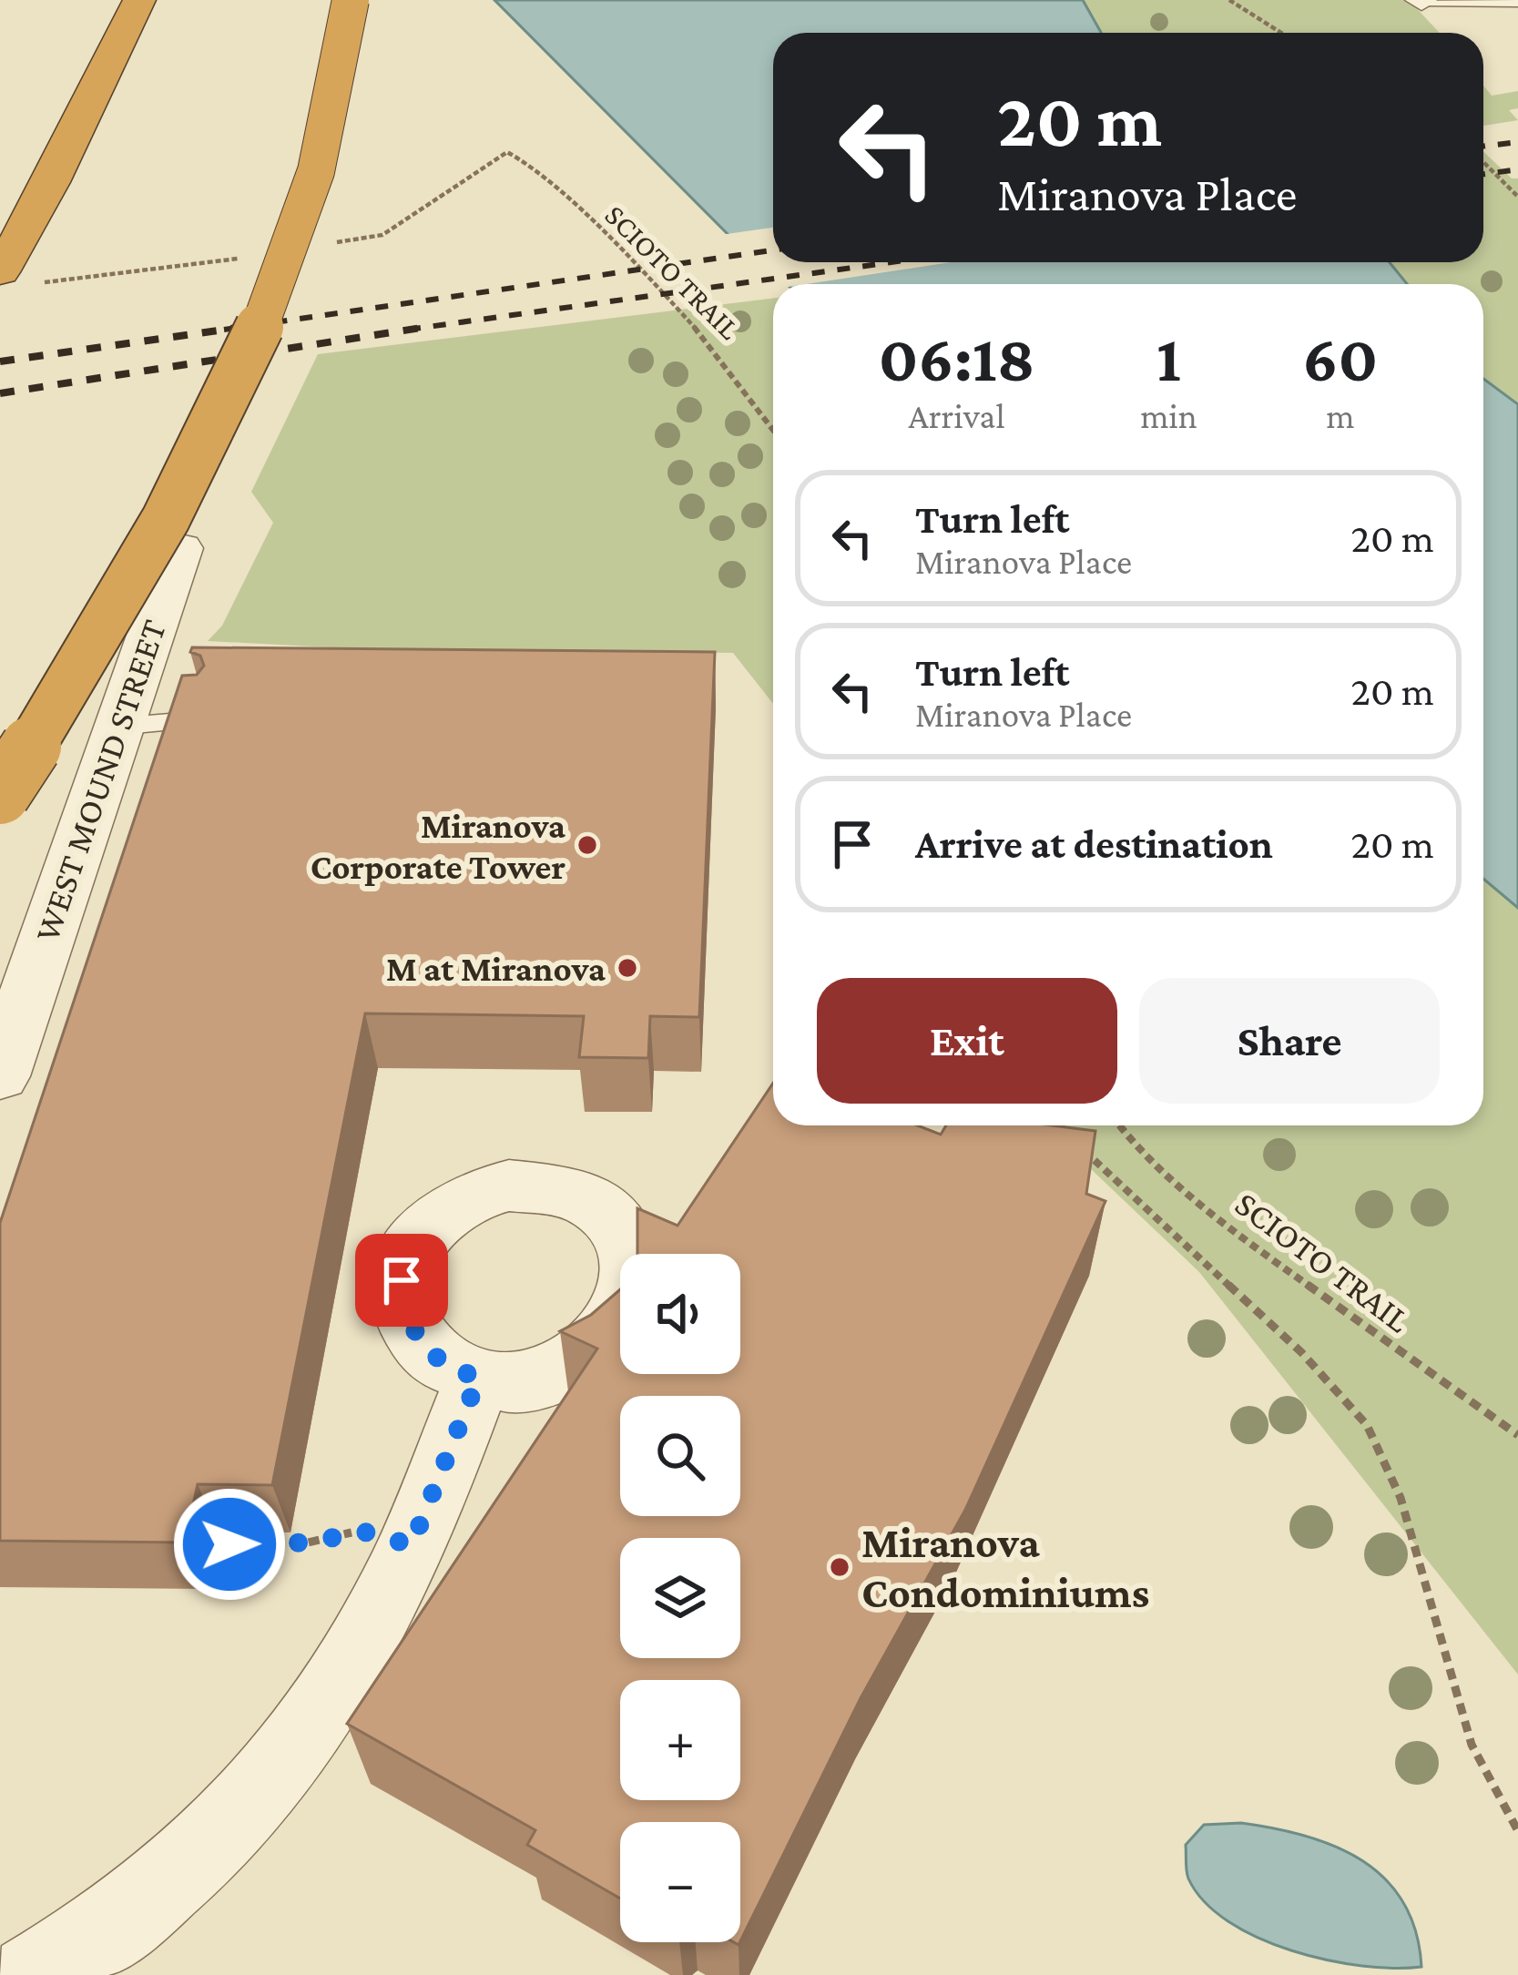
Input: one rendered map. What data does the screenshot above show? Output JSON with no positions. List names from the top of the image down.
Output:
{
  "streets": {
    "street": ["WEST MOUND STREET"],
    "path": ["SCIOTO TRAIL"]
  },
  "places": ["Miranova Corporate Tower", "M at Miranova", "Miranova Condominiums"],
  "page": {
    "turn": ["20 m", "Miranova Place"],
    "eta": [
      "06:18",
      "Arrival",
      "1",
      "min",
      "60",
      "m"
    ],
    "list": [
      {
        "name": "Turn left",
        "note": "Miranova Place",
        "value": "20 m"
      },
      {
        "name": "Turn left",
        "note": "Miranova Place",
        "value": "20 m"
      },
      {
        "name": "Arrive at destination",
        "value": "20 m"
      }
    ],
    "buttons": ["Exit", "Share"],
    "map_buttons": ["+", "−"]
  }
}
